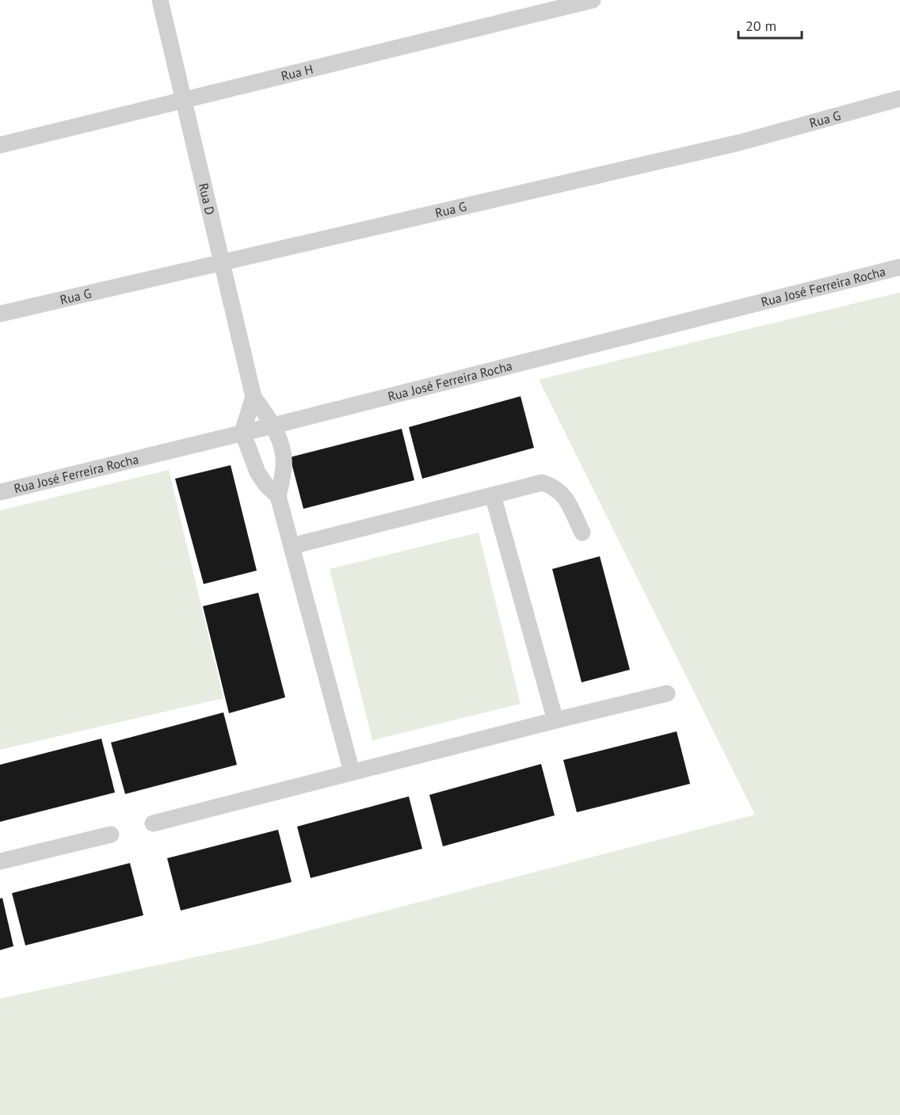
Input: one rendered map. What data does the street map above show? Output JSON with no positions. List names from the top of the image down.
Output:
{
  "streets": {
    "street": [
      "Rua H",
      "Rua G",
      "Rua D",
      "Rua José Ferreira Rocha"
    ]
  },
  "crossings": [
    ["Rua H", "Rua D"],
    ["Rua G", "Rua D"],
    ["Rua D", "Rua José Ferreira Rocha"]
  ],
  "scale_bar": "20 m"
}
